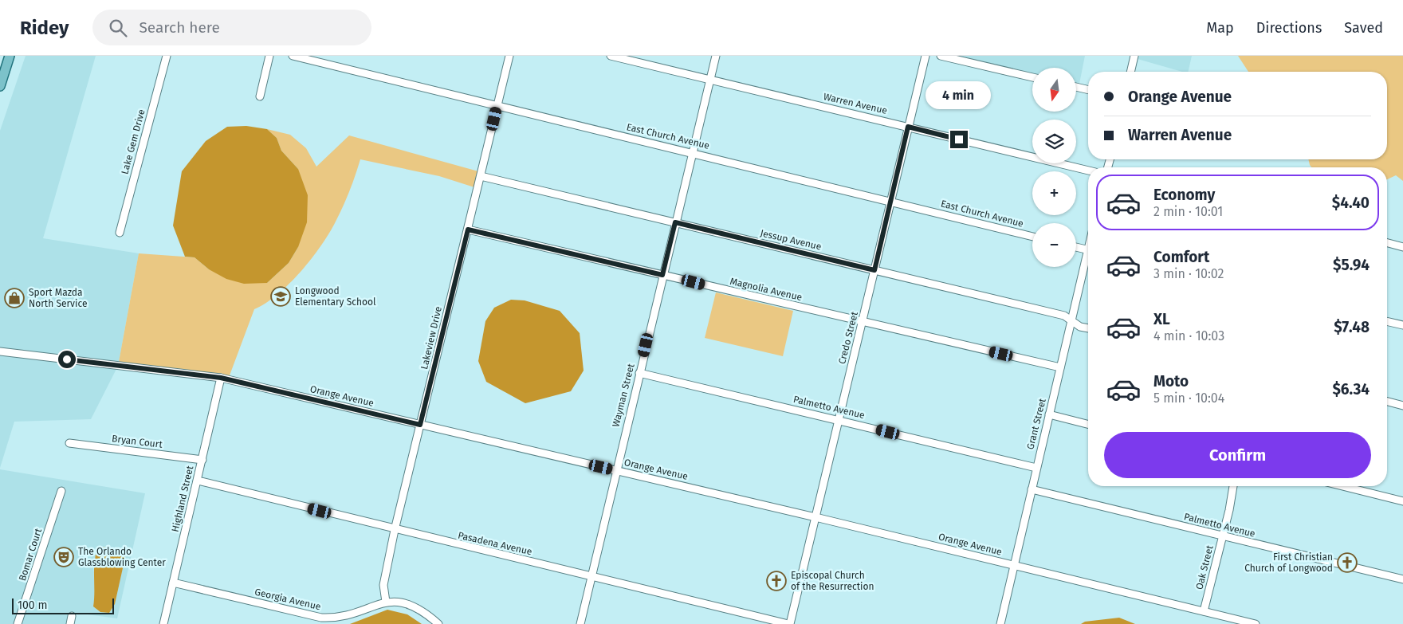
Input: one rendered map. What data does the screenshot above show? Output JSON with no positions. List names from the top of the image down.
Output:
{
  "streets": {
    "street": [
      "Warren Avenue",
      "East Church Avenue",
      "Lake Gem Drive",
      "Jessup Avenue",
      "Magnolia Avenue",
      "Lakeview Drive",
      "Credo Street",
      "Wayman Street",
      "Orange Avenue",
      "Palmetto Avenue",
      "Grant Street",
      "Bryan Court",
      "Highland Street",
      "Pasadena Avenue",
      "Bomar Court",
      "Oak Street",
      "Georgia Avenue"
    ]
  },
  "crossings": [
    ["Warren Avenue", "Credo Street"],
    ["Warren Avenue", "Wayman Street"],
    ["East Church Avenue", "Lakeview Drive"],
    ["East Church Avenue", "Credo Street"],
    ["East Church Avenue", "Wayman Street"],
    ["Jessup Avenue", "Lakeview Drive"],
    ["Jessup Avenue", "Credo Street"],
    ["Jessup Avenue", "Wayman Street"],
    ["Jessup Avenue", "Grant Street"],
    ["Magnolia Avenue", "Lakeview Drive"],
    ["Magnolia Avenue", "Credo Street"],
    ["Magnolia Avenue", "Wayman Street"],
    ["Magnolia Avenue", "Grant Street"],
    ["Lakeview Drive", "Orange Avenue"],
    ["Lakeview Drive", "Pasadena Avenue"],
    ["Lakeview Drive", "Georgia Avenue"],
    ["Credo Street", "Orange Avenue"],
    ["Credo Street", "Palmetto Avenue"],
    ["Credo Street", "Pasadena Avenue"],
    ["Wayman Street", "Orange Avenue"],
    ["Wayman Street", "Palmetto Avenue"],
    ["Wayman Street", "Pasadena Avenue"],
    ["Orange Avenue", "Grant Street"],
    ["Orange Avenue", "Highland Street"],
    ["Orange Avenue", "Oak Street"],
    ["Palmetto Avenue", "Grant Street"],
    ["Palmetto Avenue", "Oak Street"],
    ["Bryan Court", "Highland Street"],
    ["Highland Street", "Pasadena Avenue"],
    ["Highland Street", "Georgia Avenue"]
  ],
  "places": {
    "school or university": ["Longwood Elementary School"],
    "shop": ["Sport Mazda North Service"],
    "theatre": ["The Orlando Glassblowing Center"],
    "church": ["First Christian Church of Longwood", "Episcopal Church of the Resurrection"]
  },
  "scale_bar": "100 m",
  "north": "bottom",
  "page": {
    "header": "Ridey",
    "search": "Search here",
    "nav": ["Map", "Directions", "Saved"],
    "map_buttons": ["+", "−"],
    "banner": ["Orange Avenue", "Warren Avenue"],
    "bubble": "4 min",
    "list": [
      {
        "name": "Economy",
        "note": "2 min · 10:01",
        "value": "$4.40"
      },
      {
        "name": "Comfort",
        "note": "3 min · 10:02",
        "value": "$5.94"
      },
      {
        "name": "XL",
        "note": "4 min · 10:03",
        "value": "$7.48"
      },
      {
        "name": "Moto",
        "note": "5 min · 10:04",
        "value": "$6.34"
      }
    ],
    "buttons": "Confirm",
    "scale": "100 m"
  }
}
